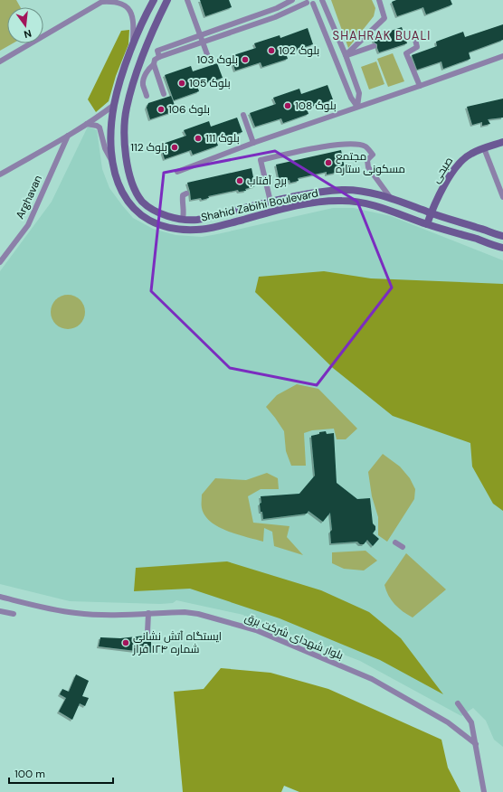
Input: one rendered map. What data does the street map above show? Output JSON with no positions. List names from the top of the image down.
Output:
{
  "streets": {
    "main road": ["صبحی", "Shahid Zabihi Boulevard"],
    "street": ["Arghavan", "بلوار شهدای شرکت برق"]
  },
  "crossings": [
    ["صبحی", "Shahid Zabihi Boulevard"]
  ],
  "districts": ["SHAHRAK BUALI"],
  "places": [
    "بلوک 102",
    "بلوک 103",
    "بلوک 105",
    "بلوک 108",
    "بلوک 106",
    "بلوک 111",
    "بلوک 112",
    "مجتمع مسکونی ستاره",
    "برج آفتاب",
    "ایستگاه آتش نشانی شماره ۱۲۴ فراز"
  ],
  "scale_bar": "100 m",
  "north": "bottom"
}
